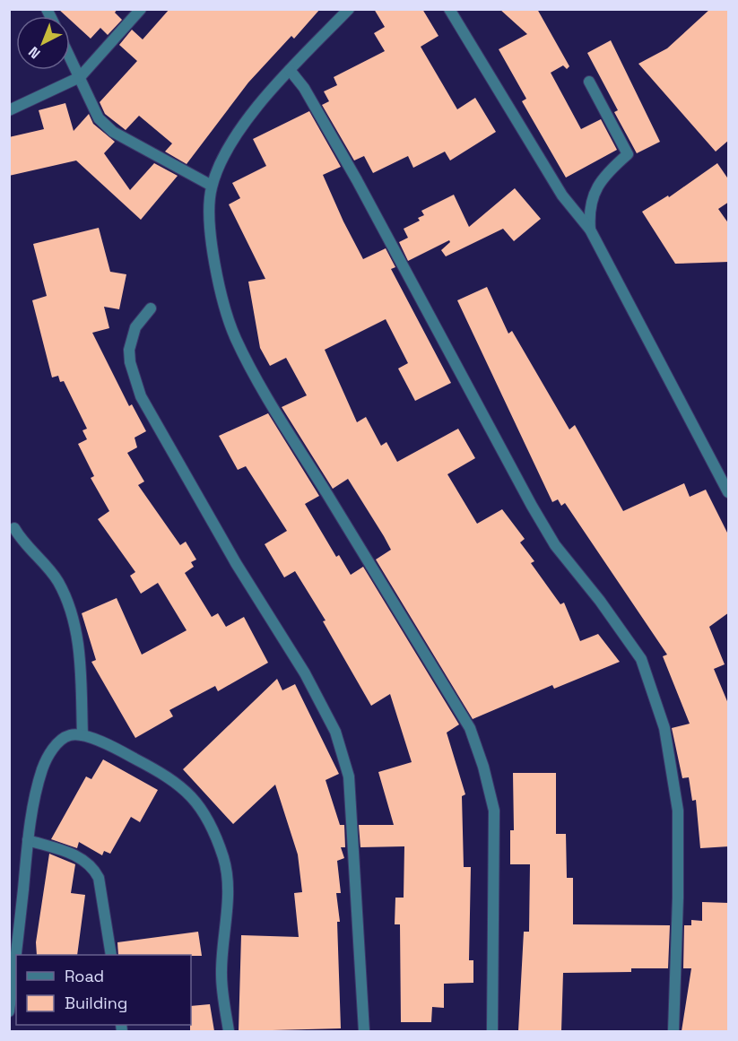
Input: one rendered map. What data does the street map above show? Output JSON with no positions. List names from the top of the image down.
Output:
{
  "legend": ["Road", "Building"],
  "north": "bottom left"
}
